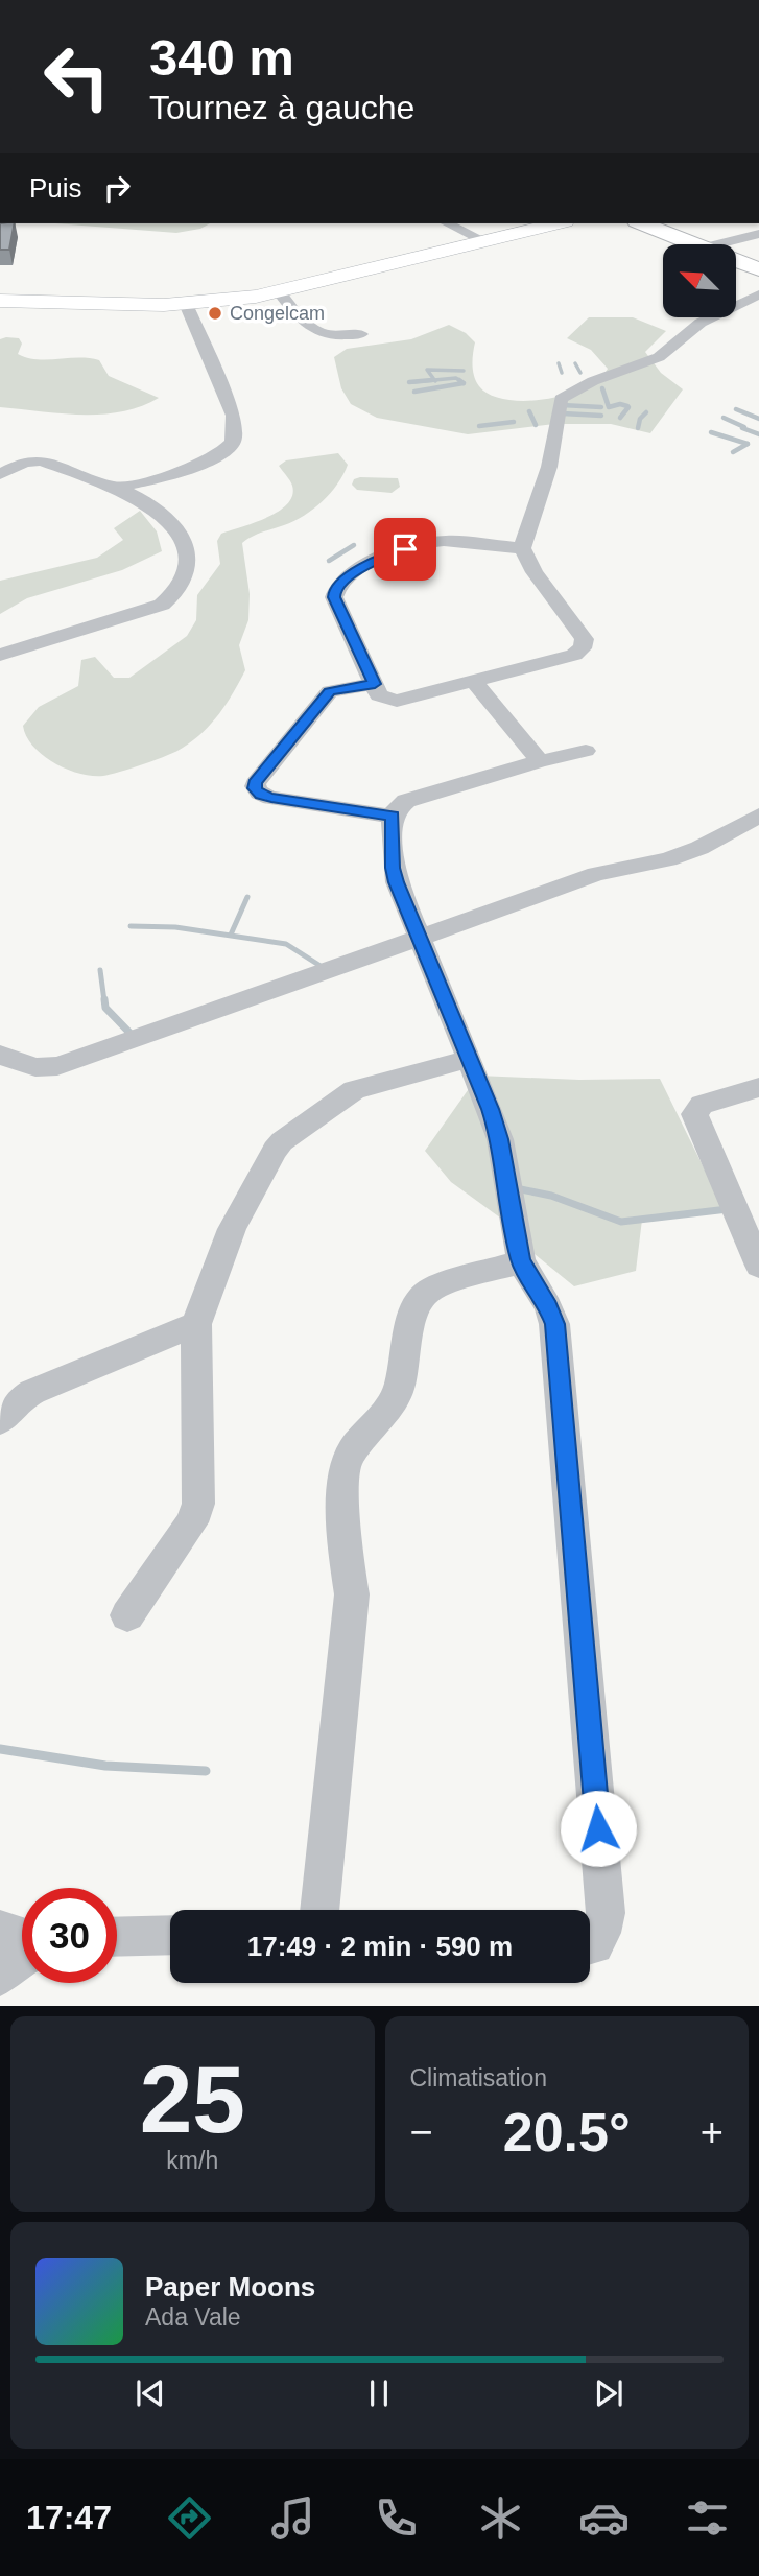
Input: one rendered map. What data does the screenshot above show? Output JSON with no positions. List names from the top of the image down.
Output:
{
  "places": ["Congelcam"],
  "north": "top left",
  "page": {
    "turn": ["340 m", "Tournez à gauche"],
    "then": "Puis",
    "limit": "30",
    "trip": "17:49 · 2 min · 590 m",
    "tile": [
      ["25", "km/h"],
      "Climatisation"
    ],
    "heat": ["−", "20.5°", "+"],
    "song": ["Paper Moons", "Ada Vale"],
    "tabs": "17:47"
  }
}
